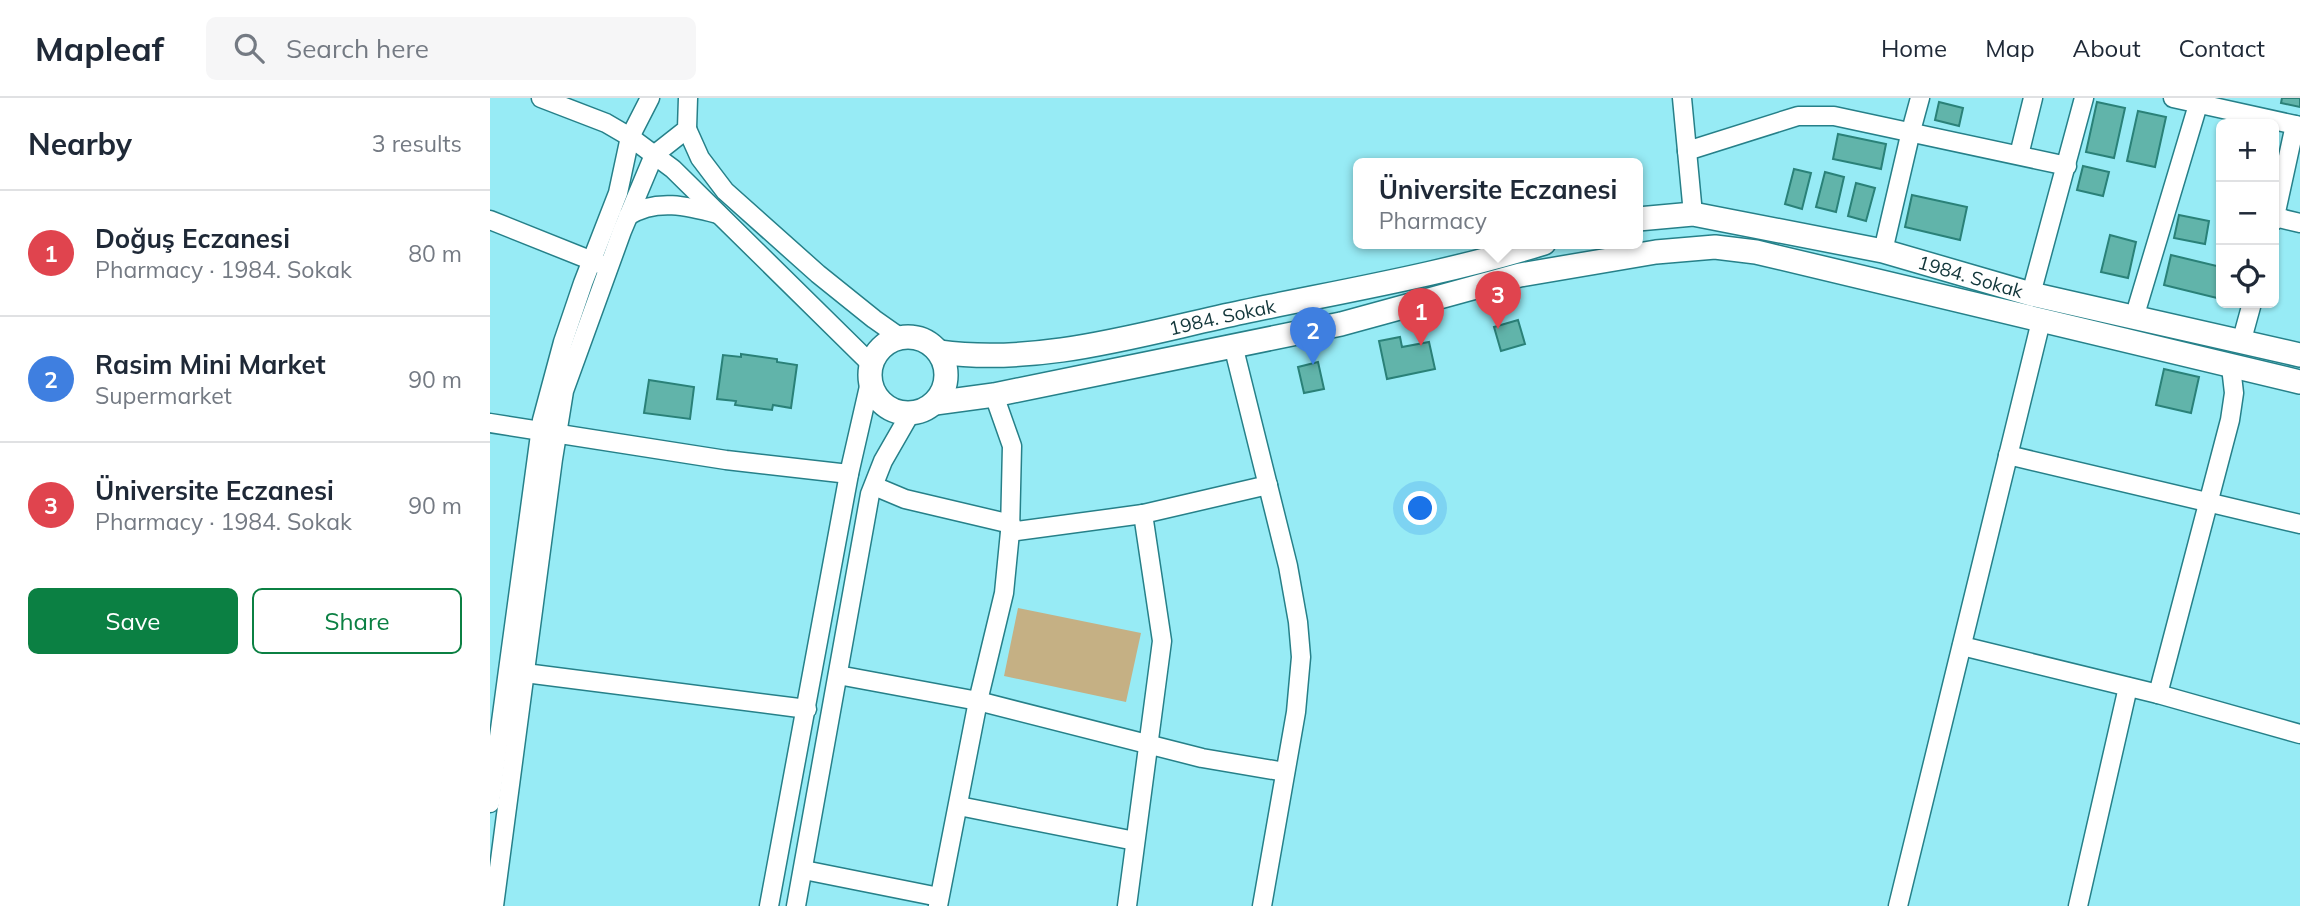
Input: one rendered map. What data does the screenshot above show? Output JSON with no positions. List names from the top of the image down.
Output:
{
  "streets": {
    "main road": ["1984. Sokak"]
  },
  "page": {
    "header": "Mapleaf",
    "search": "Search here",
    "nav": [
      "Home",
      "Map",
      "About",
      "Contact"
    ],
    "heading": ["Nearby", "3 results"],
    "map_buttons": ["+", "−"],
    "popup": ["Üniversite Eczanesi", "Pharmacy"],
    "list": [
      {
        "mark": "1",
        "name": "Doğuş Eczanesi",
        "note": "Pharmacy · 1984. Sokak",
        "value": "80 m"
      },
      {
        "mark": "2",
        "name": "Rasim Mini Market",
        "note": "Supermarket",
        "value": "90 m"
      },
      {
        "mark": "3",
        "name": "Üniversite Eczanesi",
        "note": "Pharmacy · 1984. Sokak",
        "value": "90 m"
      }
    ],
    "pins": ["3", "1", "2"],
    "buttons": ["Save", "Share"]
  }
}
